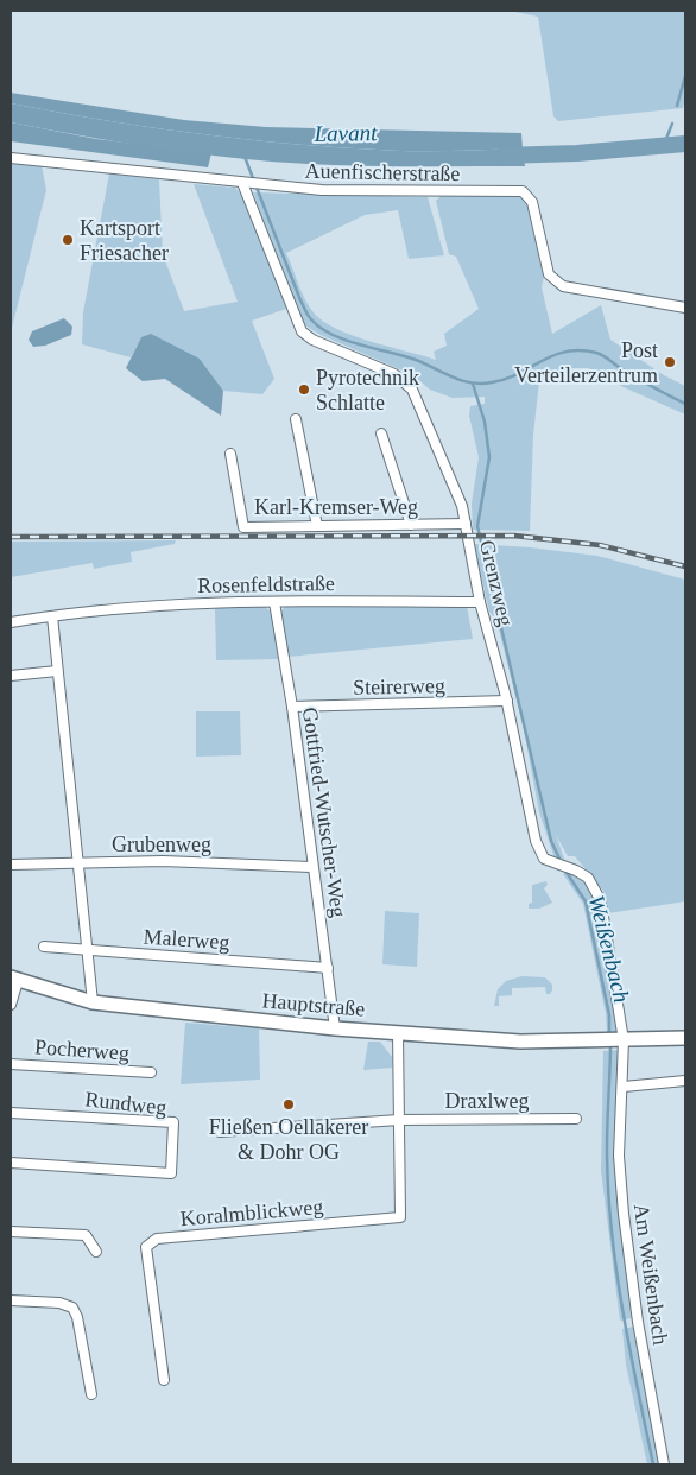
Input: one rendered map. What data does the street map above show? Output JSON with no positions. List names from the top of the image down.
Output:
{
  "streets": {
    "main road": ["Hauptstraße"],
    "street": [
      "Auenfischerstraße",
      "Karl-Kremser-Weg",
      "Grenzweg",
      "Rosenfeldstraße",
      "Steirerweg",
      "Gottfried-Wutscher-Weg",
      "Grubenweg",
      "Malerweg",
      "Pocherweg",
      "Draxlweg",
      "Rundweg",
      "Koralmblickweg",
      "Am Weißenbach"
    ]
  },
  "crossings": [
    ["Auenfischerstraße", "Grenzweg"],
    ["Karl-Kremser-Weg", "Grenzweg"],
    ["Grenzweg", "Rosenfeldstraße"],
    ["Grenzweg", "Steirerweg"],
    ["Grenzweg", "Hauptstraße"],
    ["Grenzweg", "Am Weißenbach"],
    ["Rosenfeldstraße", "Gottfried-Wutscher-Weg"],
    ["Steirerweg", "Gottfried-Wutscher-Weg"],
    ["Gottfried-Wutscher-Weg", "Grubenweg"],
    ["Gottfried-Wutscher-Weg", "Malerweg"],
    ["Gottfried-Wutscher-Weg", "Hauptstraße"],
    ["Hauptstraße", "Koralmblickweg"],
    ["Hauptstraße", "Am Weißenbach"],
    ["Draxlweg", "Koralmblickweg"]
  ],
  "water": ["Lavant", "Weißenbach"],
  "places": [
    "Kartsport Friesacher",
    "Post Verteilerzentrum",
    "Pyrotechnik Schlatte",
    "Fließen Oellakerer & Dohr OG"
  ]
}
